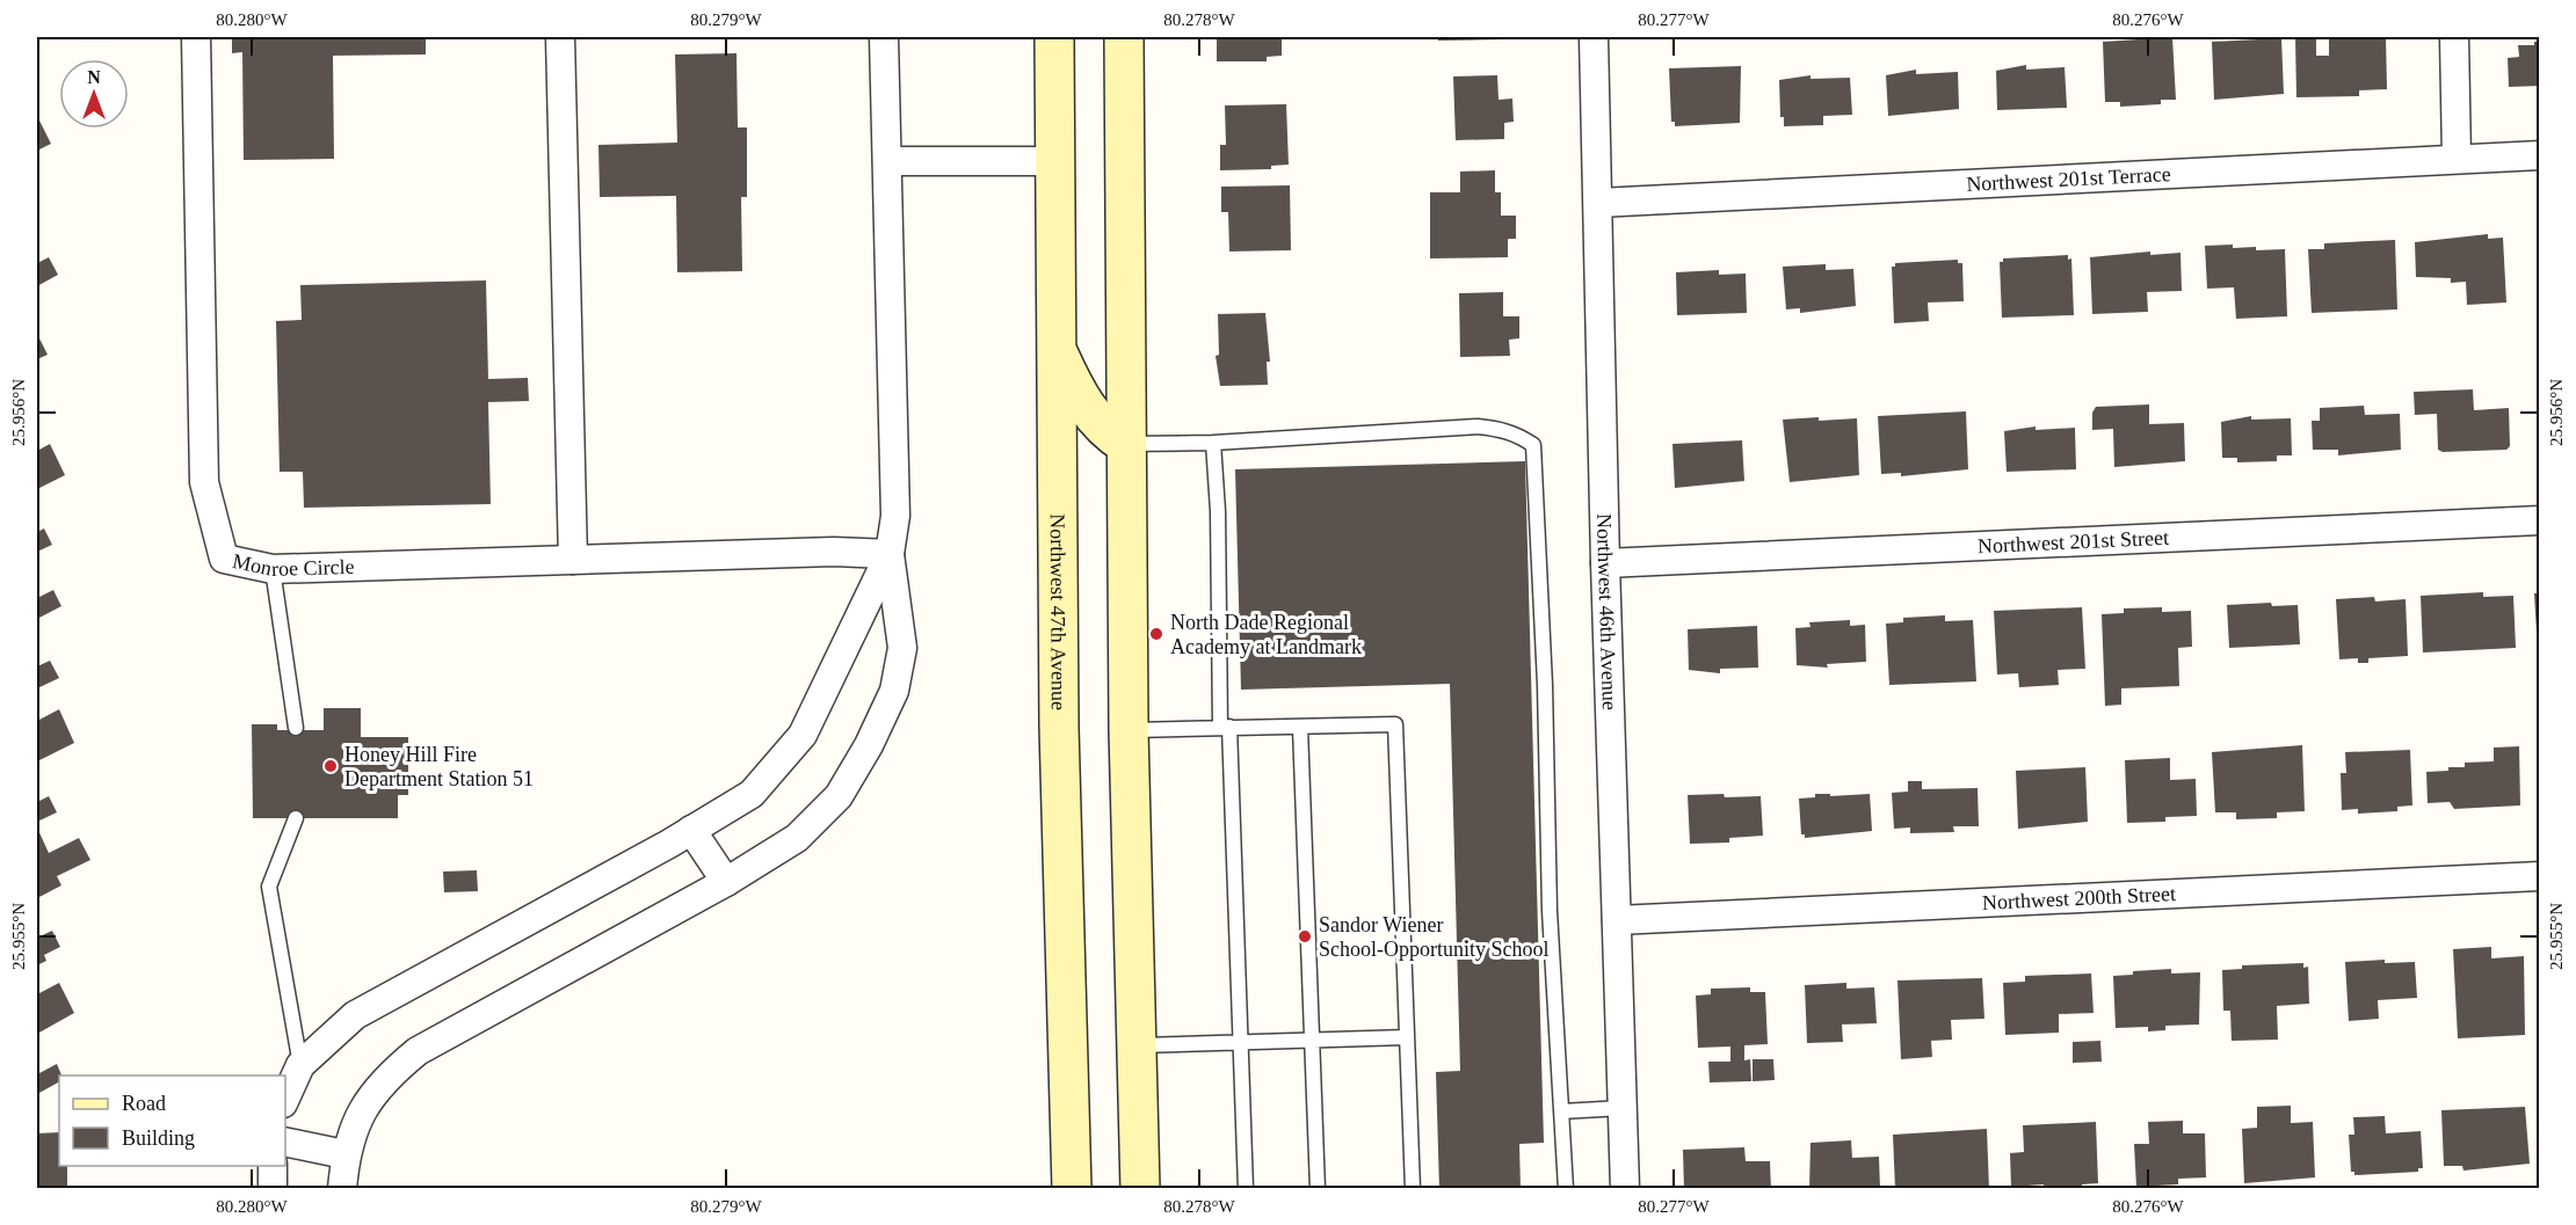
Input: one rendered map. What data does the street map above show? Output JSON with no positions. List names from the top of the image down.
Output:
{
  "streets": {
    "main road": ["Northwest 47th Avenue"],
    "street": [
      "Northwest 201st Terrace",
      "Northwest 201st Street",
      "Monroe Circle",
      "Northwest 46th Avenue",
      "Northwest 200th Street"
    ]
  },
  "crossings": [
    ["Northwest 201st Terrace", "Northwest 46th Avenue"],
    ["Northwest 201st Street", "Northwest 46th Avenue"],
    ["Northwest 46th Avenue", "Northwest 200th Street"]
  ],
  "places": ["North Dade Regional Academy at Landmark", "Honey Hill Fire Department Station 51", "Sandor Wiener School-Opportunity School"],
  "legend": ["Road", "Building"],
  "north": "top",
  "coordinates": [
    "80.280°W",
    "80.279°W",
    "80.278°W",
    "80.277°W",
    "80.276°W",
    "25.956°N",
    "25.955°N"
  ]
}
